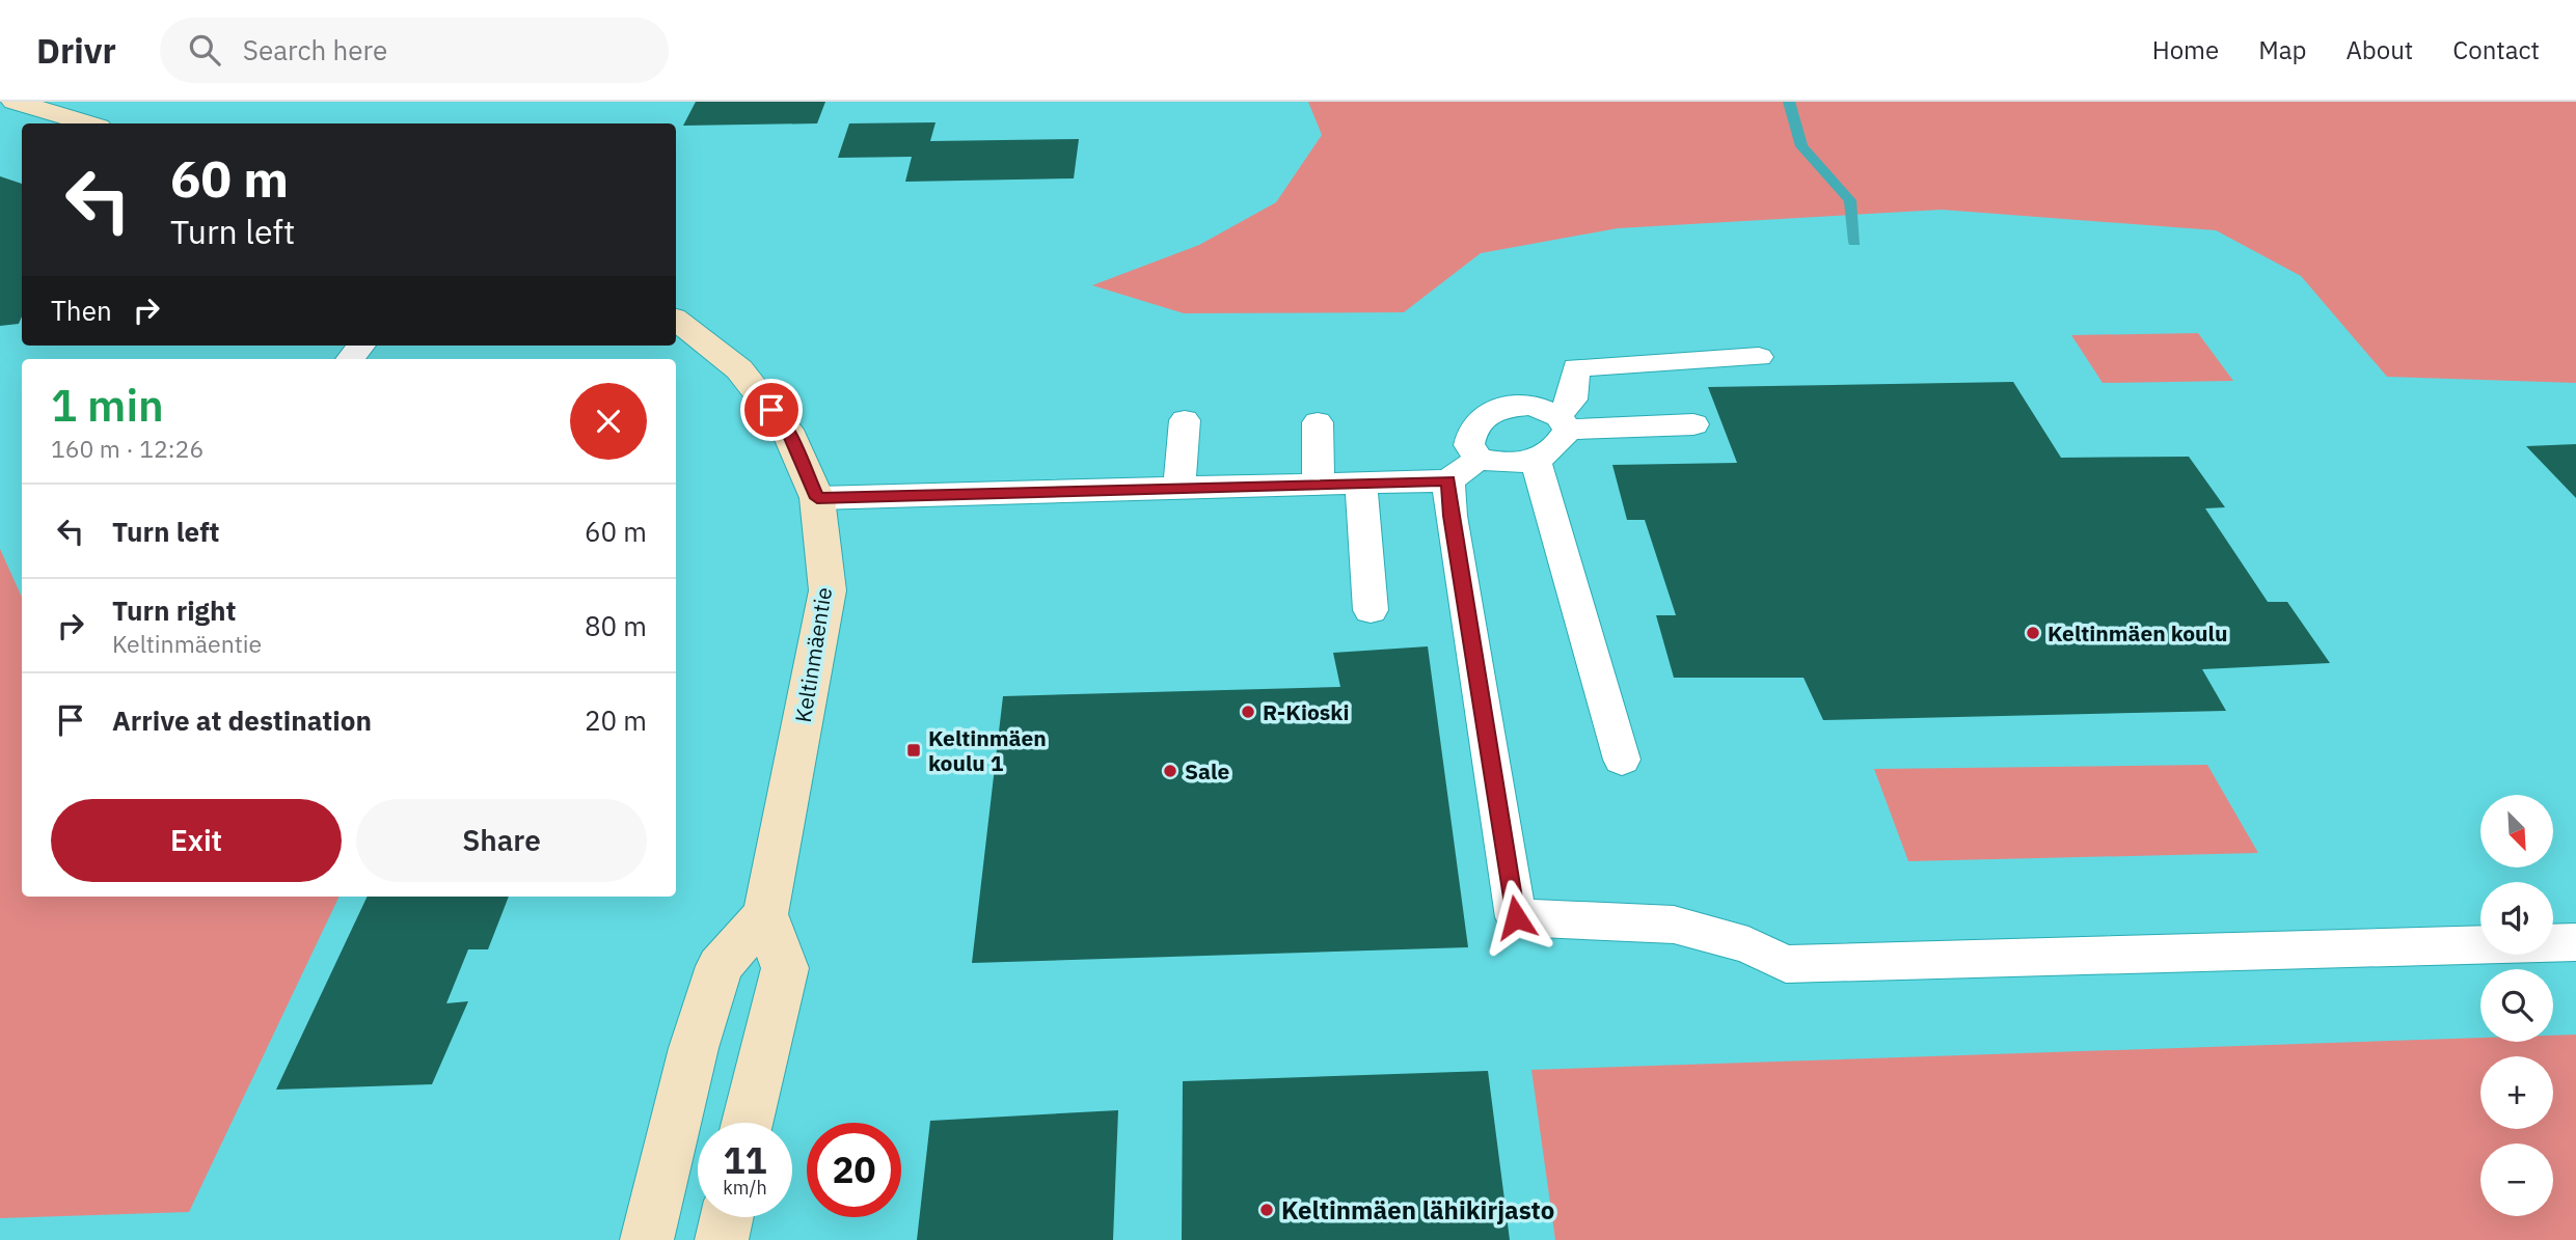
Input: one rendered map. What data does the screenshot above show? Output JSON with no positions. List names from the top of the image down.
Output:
{
  "streets": {
    "main road": ["Keltinmäentie"]
  },
  "places": {
    "other": [
      "Keltinmäen koulu",
      "R-Kioski",
      "Sale",
      "Keltinmäen lähikirjasto"
    ],
    "transit": ["Keltinmäen koulu 1"]
  },
  "north": "bottom right",
  "page": {
    "header": "Drivr",
    "search": "Search here",
    "nav": [
      "Home",
      "Map",
      "About",
      "Contact"
    ],
    "turn": ["60 m", "Turn left"],
    "then": "Then",
    "heading": ["1 min", "160 m · 12:26"],
    "list": [
      {
        "name": "Turn left",
        "value": "60 m"
      },
      {
        "name": "Turn right",
        "note": "Keltinmäentie",
        "value": "80 m"
      },
      {
        "name": "Arrive at destination",
        "value": "20 m"
      }
    ],
    "buttons": ["Exit", "Share"],
    "map_buttons": ["+", "−"],
    "speed": "11 km/h",
    "limit": "20"
  }
}
